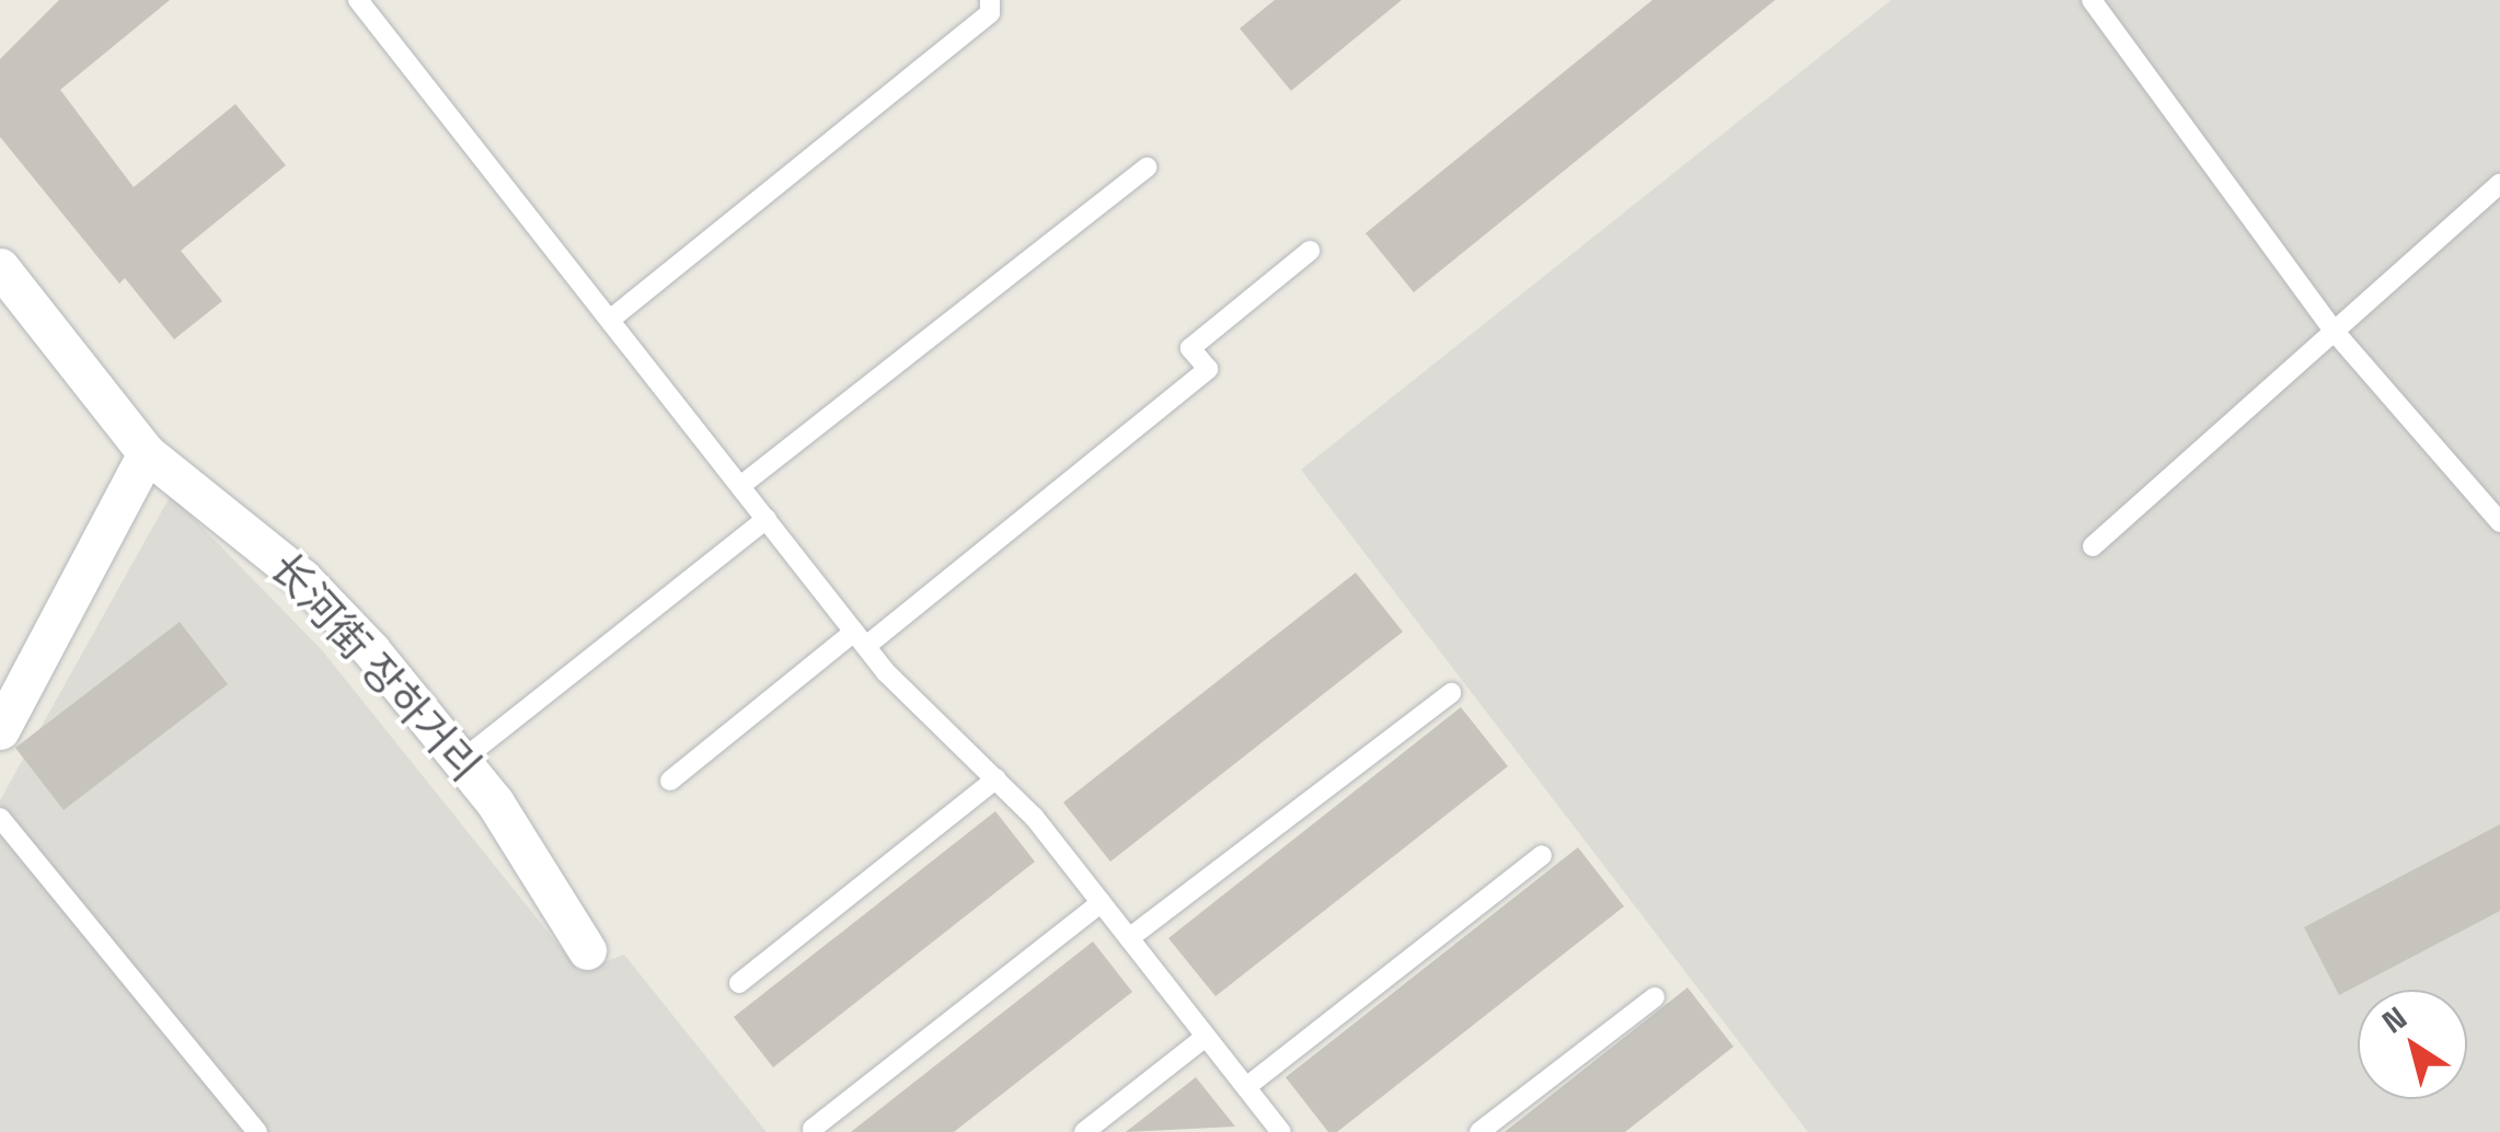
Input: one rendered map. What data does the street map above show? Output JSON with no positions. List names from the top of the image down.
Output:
{
  "streets": {
    "street": ["长河街 장하거리"]
  },
  "north": "top left"
}
